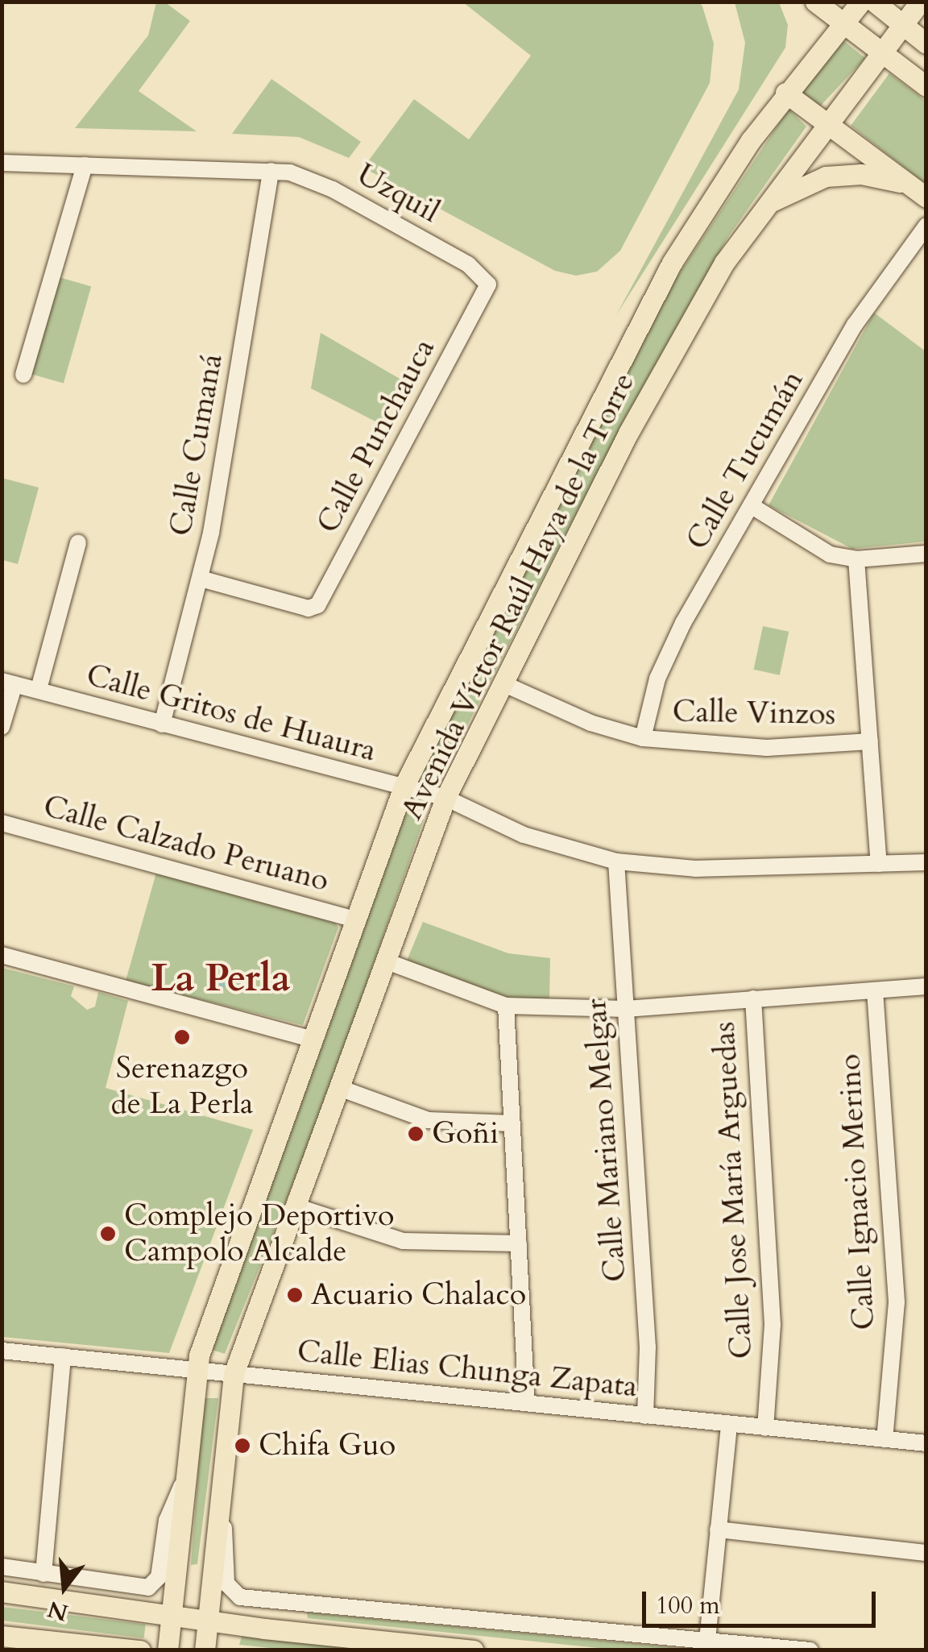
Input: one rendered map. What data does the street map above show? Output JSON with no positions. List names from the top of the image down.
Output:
{
  "streets": {
    "main road": ["Avenida Víctor Raúl Haya de la Torre"],
    "street": [
      "Uzquil",
      "Calle Punchauca",
      "Calle Cumaná",
      "Calle Tucumán",
      "Calle Gritos de Huaura",
      "Calle Vinzos",
      "Calle Calzado Peruano",
      "Calle Mariano Melgar",
      "Calle Jose María Arguedas",
      "Calle Ignacio Merino",
      "Calle Elias Chunga Zapata"
    ]
  },
  "crossings": [
    ["Uzquil", "Calle Punchauca"],
    ["Uzquil", "Calle Cumaná"],
    ["Calle Punchauca", "Calle Cumaná"],
    ["Calle Cumaná", "Calle Gritos de Huaura"],
    ["Calle Tucumán", "Calle Vinzos"],
    ["Avenida Víctor Raúl Haya de la Torre", "Calle Gritos de Huaura"],
    ["Avenida Víctor Raúl Haya de la Torre", "Calle Vinzos"],
    ["Avenida Víctor Raúl Haya de la Torre", "Calle Calzado Peruano"],
    ["Avenida Víctor Raúl Haya de la Torre", "Calle Elias Chunga Zapata"],
    ["Calle Gritos de Huaura", "Calle Mariano Melgar"],
    ["Calle Mariano Melgar", "Calle Elias Chunga Zapata"],
    ["Calle Jose María Arguedas", "Calle Elias Chunga Zapata"],
    ["Calle Ignacio Merino", "Calle Elias Chunga Zapata"]
  ],
  "districts": ["La Perla"],
  "places": [
    "Serenazgo de La Perla",
    "Goñi",
    "Complejo Deportivo Campolo Alcalde",
    "Acuario Chalaco",
    "Chifa Guo"
  ],
  "scale_bar": "100 m",
  "north": "bottom"
}
